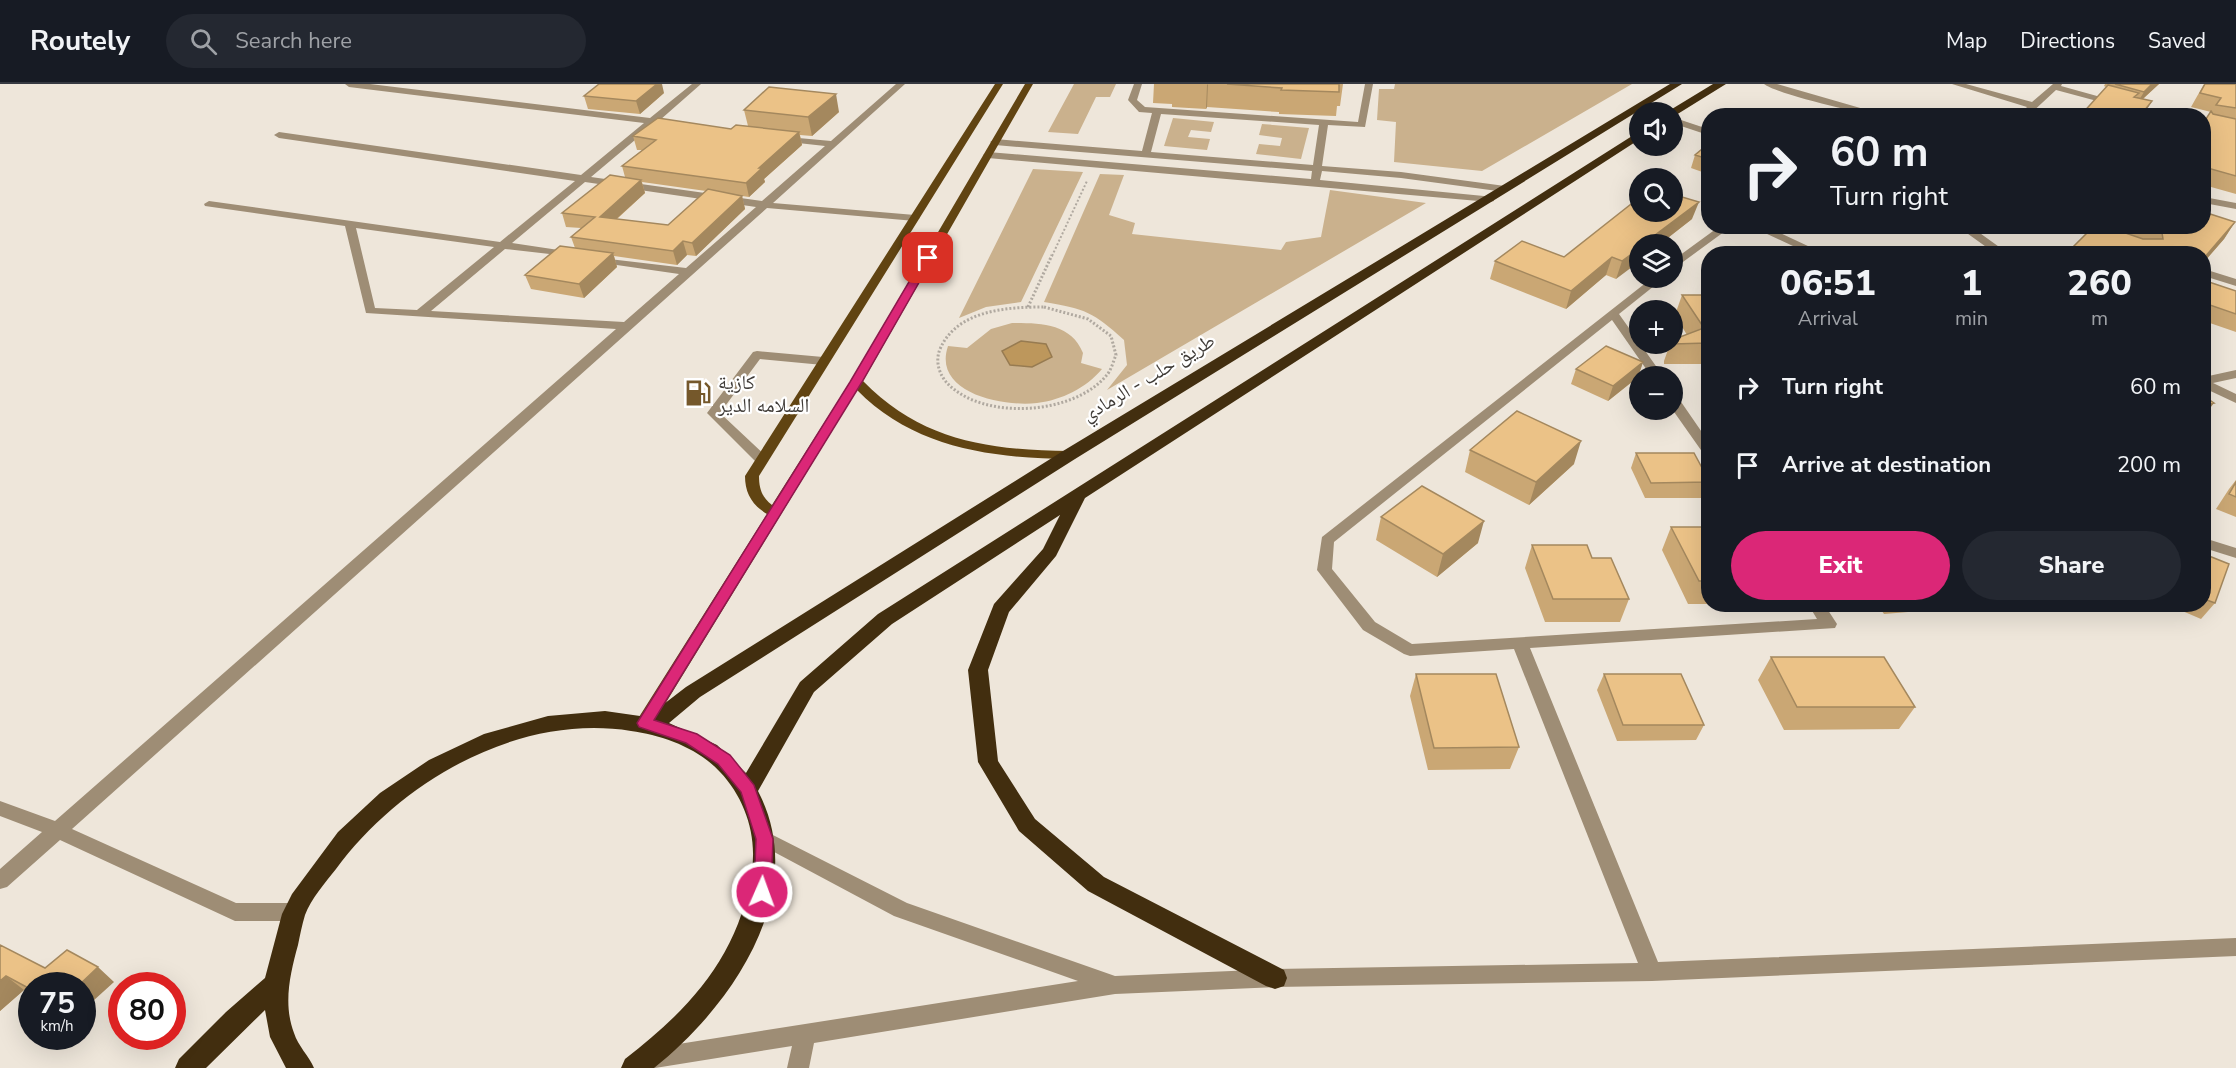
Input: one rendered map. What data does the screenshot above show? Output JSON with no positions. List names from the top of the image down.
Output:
{
  "streets": {
    "highway": ["طريق حلب - الرمادي"]
  },
  "places": {
    "fuel station": ["كازية السلامه الدير"]
  },
  "page": {
    "header": "Routely",
    "search": "Search here",
    "nav": ["Map", "Directions", "Saved"],
    "map_buttons": ["+", "−"],
    "turn": ["60 m", "Turn right"],
    "eta": [
      "06:51",
      "Arrival",
      "1",
      "min",
      "260",
      "m"
    ],
    "list": [
      {
        "name": "Turn right",
        "value": "60 m"
      },
      {
        "name": "Arrive at destination",
        "value": "200 m"
      }
    ],
    "buttons": ["Exit", "Share"],
    "speed": "75 km/h",
    "limit": "80"
  }
}
